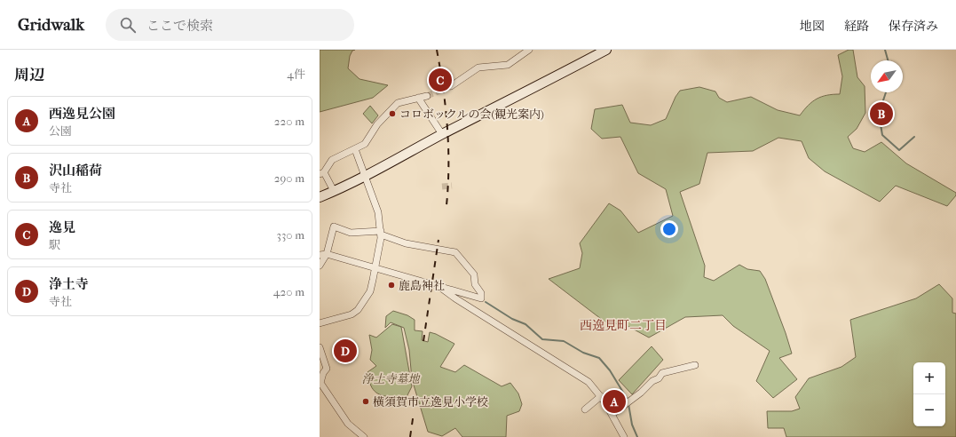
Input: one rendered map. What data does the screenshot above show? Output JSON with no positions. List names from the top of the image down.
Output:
{
  "districts": ["西逸見町二丁目"],
  "parks": ["浄土寺墓地"],
  "places": ["コロボックルの会(観光案内)", "鹿島神社", "横須賀市立逸見小学校"],
  "north": "bottom left",
  "page": {
    "header": "Gridwalk",
    "search": "ここで検索",
    "nav": ["地図", "経路", "保存済み"],
    "heading": ["周辺", "4件"],
    "pins": [
      "C",
      "B",
      "D",
      "A"
    ],
    "list": [
      {
        "mark": "A",
        "name": "西逸見公園",
        "note": "公園",
        "value": "220 m"
      },
      {
        "mark": "B",
        "name": "沢山稲荷",
        "note": "寺社",
        "value": "290 m"
      },
      {
        "mark": "C",
        "name": "逸見",
        "note": "駅",
        "value": "330 m"
      },
      {
        "mark": "D",
        "name": "浄土寺",
        "note": "寺社",
        "value": "420 m"
      }
    ],
    "map_buttons": ["+", "−"]
  }
}
